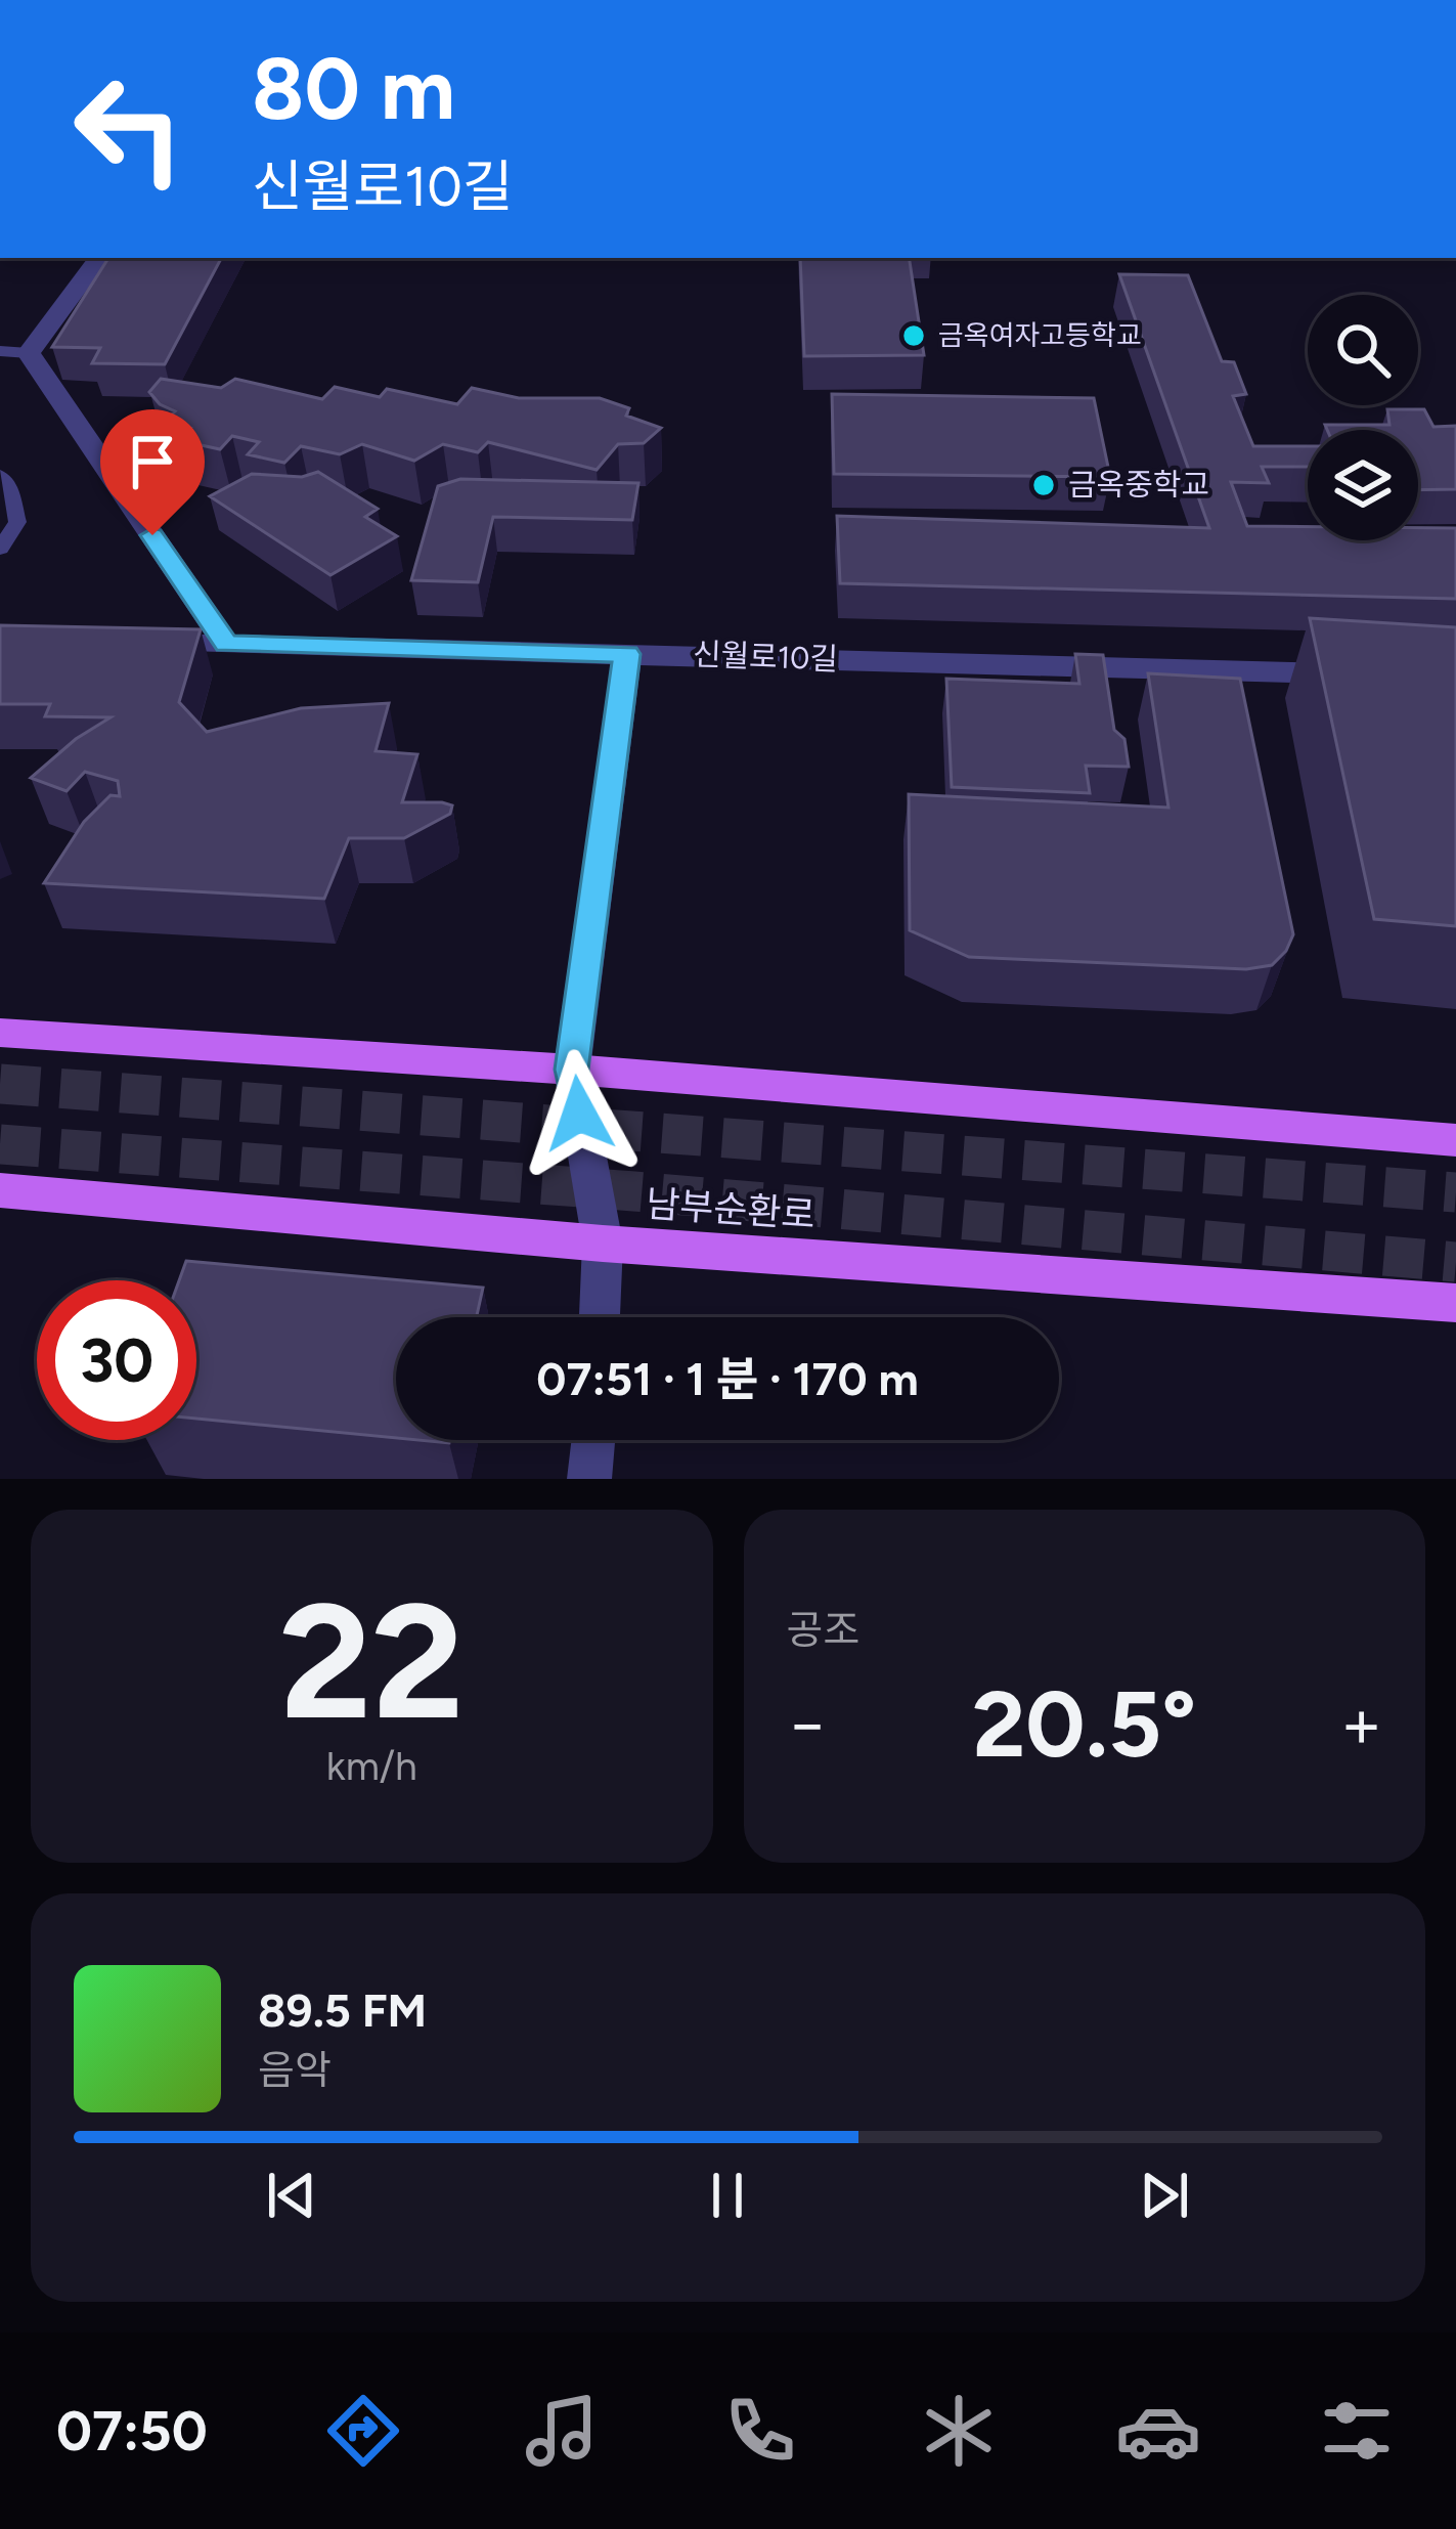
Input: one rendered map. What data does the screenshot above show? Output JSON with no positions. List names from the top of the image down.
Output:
{
  "streets": {
    "main road": ["남부순환로"],
    "street": ["신월로10길"]
  },
  "places": ["금옥여자고등학교", "금옥중학교"],
  "page": {
    "turn": ["80 m", "신월로10길"],
    "limit": "30",
    "trip": "07:51 · 1 분 · 170 m",
    "tile": [
      ["22", "km/h"],
      "공조"
    ],
    "heat": ["−", "20.5°", "+"],
    "song": ["89.5 FM", "음악"],
    "tabs": "07:50"
  }
}
